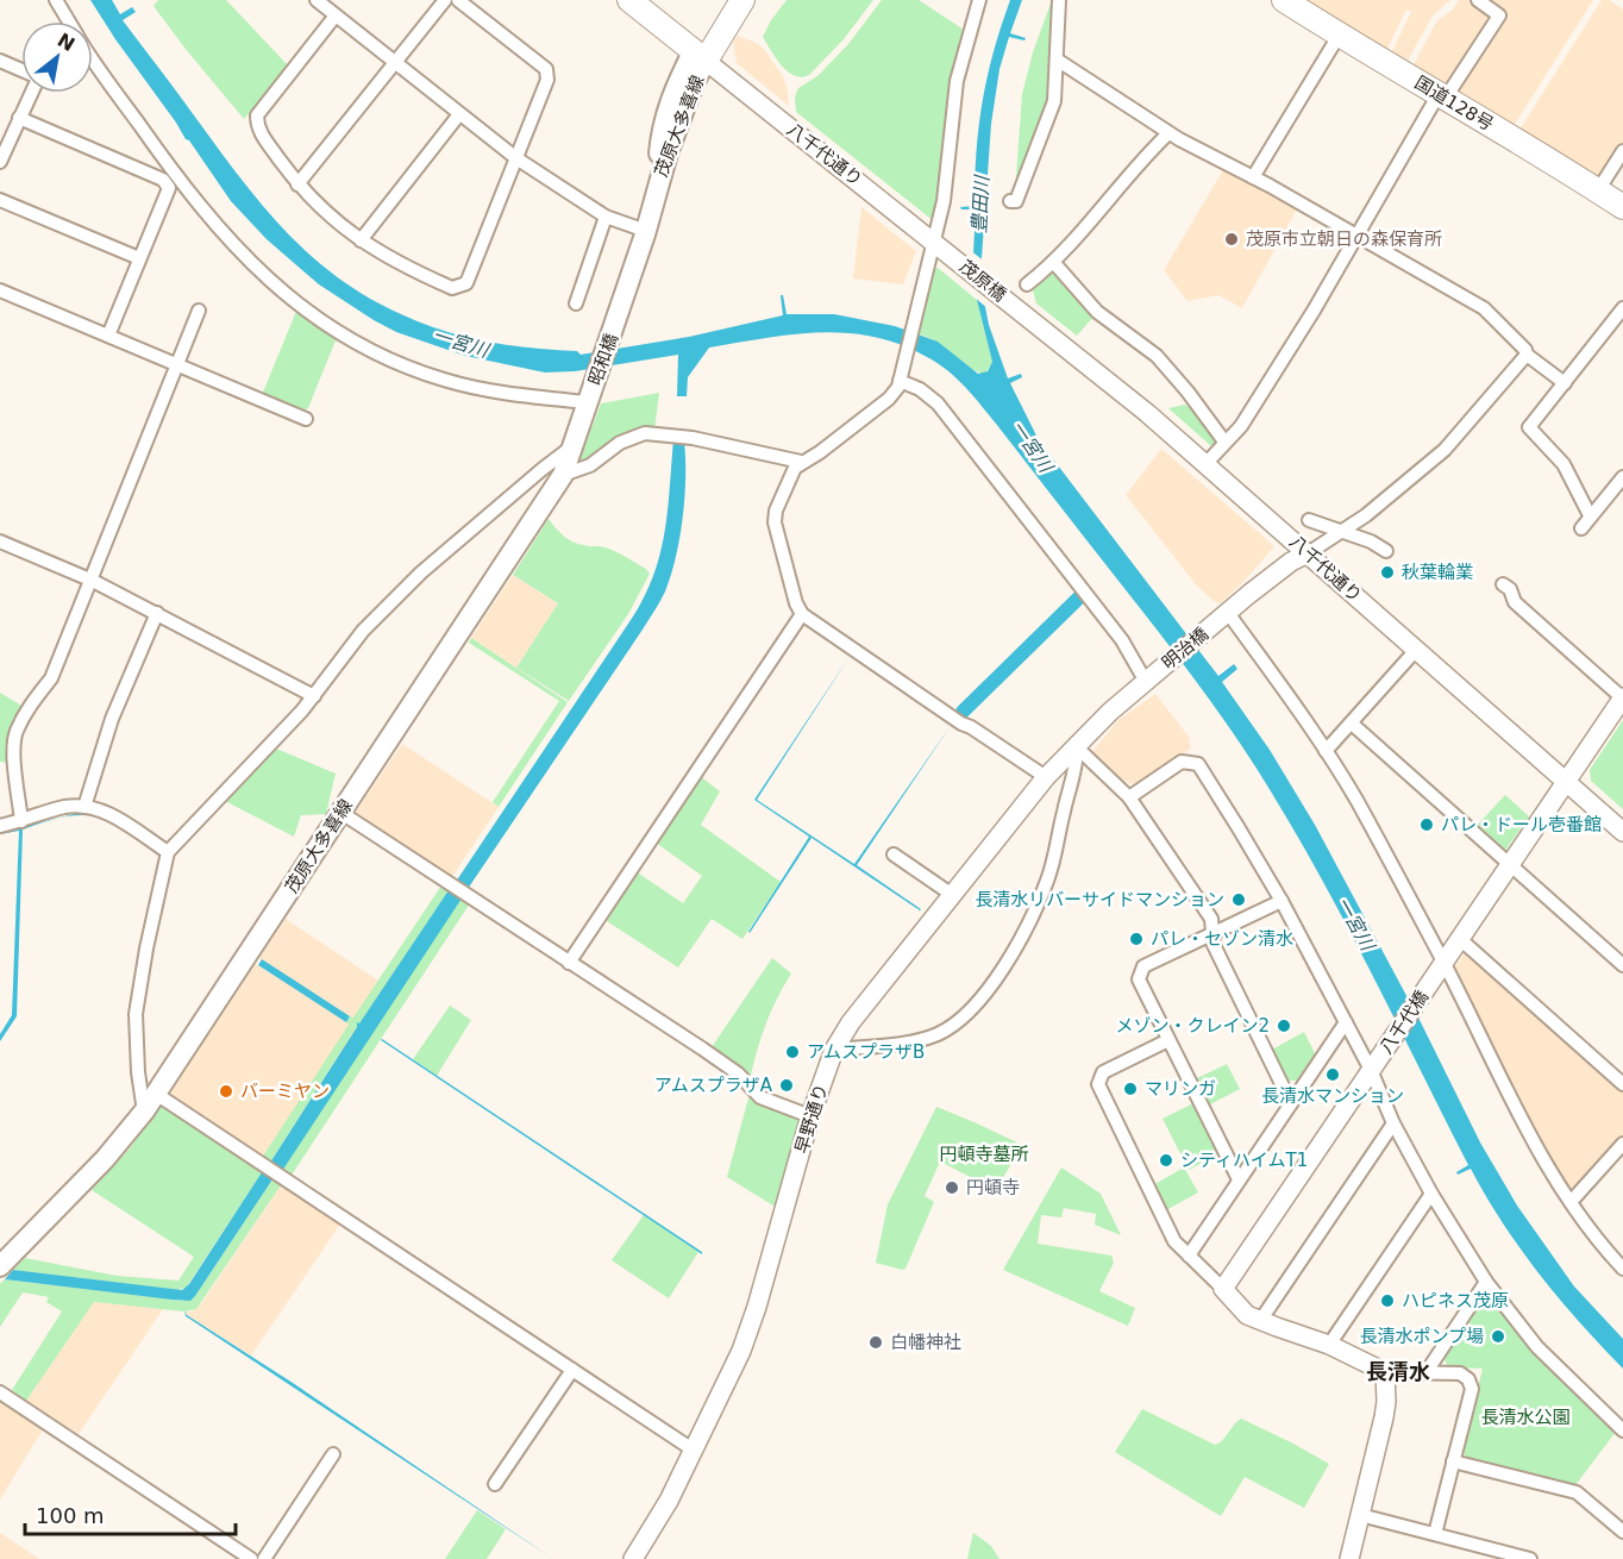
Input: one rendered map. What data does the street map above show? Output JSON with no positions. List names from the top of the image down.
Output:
{
  "streets": {
    "highway": ["国道128号"],
    "main road": ["茂原大多喜線", "昭和橋"],
    "street": [
      "八千代通り",
      "茂原橋",
      "明治橋",
      "八千代橋",
      "早野通り"
    ]
  },
  "crossings": [
    ["茂原大多喜線", "八千代通り"],
    ["茂原大多喜線", "昭和橋"],
    ["八千代通り", "茂原橋"],
    ["八千代通り", "八千代橋"],
    ["明治橋", "早野通り"]
  ],
  "districts": ["長清水"],
  "water": ["豊田川", "一宮川"],
  "parks": ["円頓寺墓所", "長清水公園"],
  "places": [
    "茂原市立朝日の森保育所",
    "秋葉輪業",
    "パレ・ドール壱番館",
    "長清水リバーサイドマンション",
    "パレ・セゾン清水",
    "メゾン・クレイン2",
    "アムスプラザB",
    "長清水マンション",
    "アムスプラザA",
    "マリンガ",
    "バーミヤン",
    "シティハイムT1",
    "円頓寺",
    "ハピネス茂原",
    "長清水ポンプ場",
    "白幡神社"
  ],
  "scale_bar": "100 m",
  "north": "top right"
}
